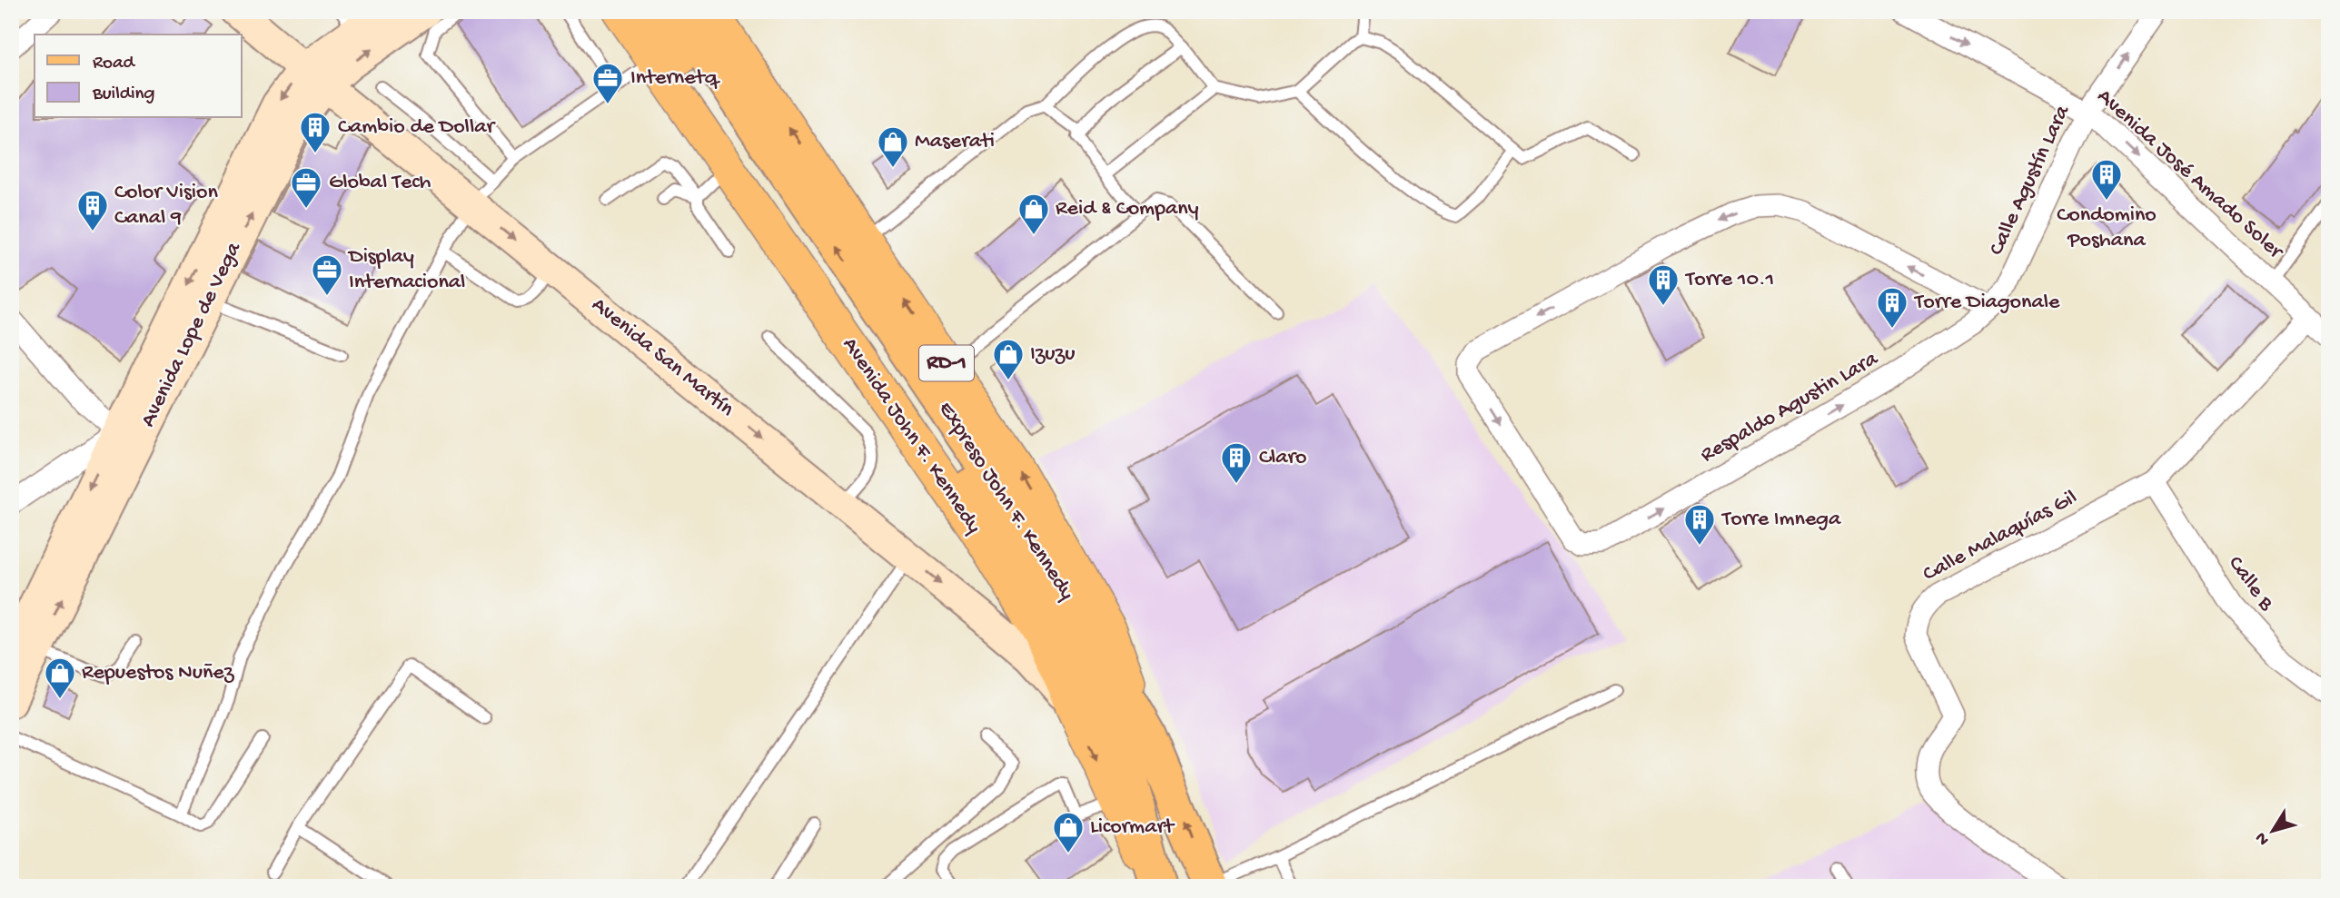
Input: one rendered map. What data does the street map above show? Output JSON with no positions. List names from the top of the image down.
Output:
{
  "streets": {
    "highway": ["RD-1", "Expreso John F. Kennedy"],
    "main road": ["Avenida John F. Kennedy"],
    "street": [
      "Avenida José Amado Soler",
      "Calle Agustín Lara",
      "Avenida Lope de Vega",
      "Avenida San Martín",
      "Respaldo Agustin Lara",
      "Calle Malaquías Gil",
      "Calle B"
    ]
  },
  "crossings": [
    ["Avenida José Amado Soler", "Calle Agustín Lara"],
    ["Avenida José Amado Soler", "Calle Malaquías Gil"],
    ["Calle Agustín Lara", "Respaldo Agustin Lara"],
    ["Avenida Lope de Vega", "Avenida San Martín"],
    ["Avenida San Martín", "Avenida John F. Kennedy"],
    ["RD-1", "Expreso John F. Kennedy"],
    ["Avenida John F. Kennedy", "Expreso John F. Kennedy"],
    ["Calle Malaquías Gil", "Calle B"]
  ],
  "one_way": ["Avenida José Amado Soler", "Calle Agustín Lara", "Avenida San Martín"],
  "places": {
    "office": ["Internetq", "Global Tech", "Display Internacional"],
    "building": [
      "Cambio de Dollar",
      "Condomino Poshana",
      "Color Vision Canal 9",
      "Torre 10.1",
      "Torre Diagonale",
      "Claro",
      "Torre Imnega"
    ],
    "shop": [
      "Maserati",
      "Reid & Company",
      "Izuzu",
      "Repuestos Nuñez",
      "Licormart"
    ]
  },
  "legend": ["Road", "Building"],
  "north": "bottom left"
}
